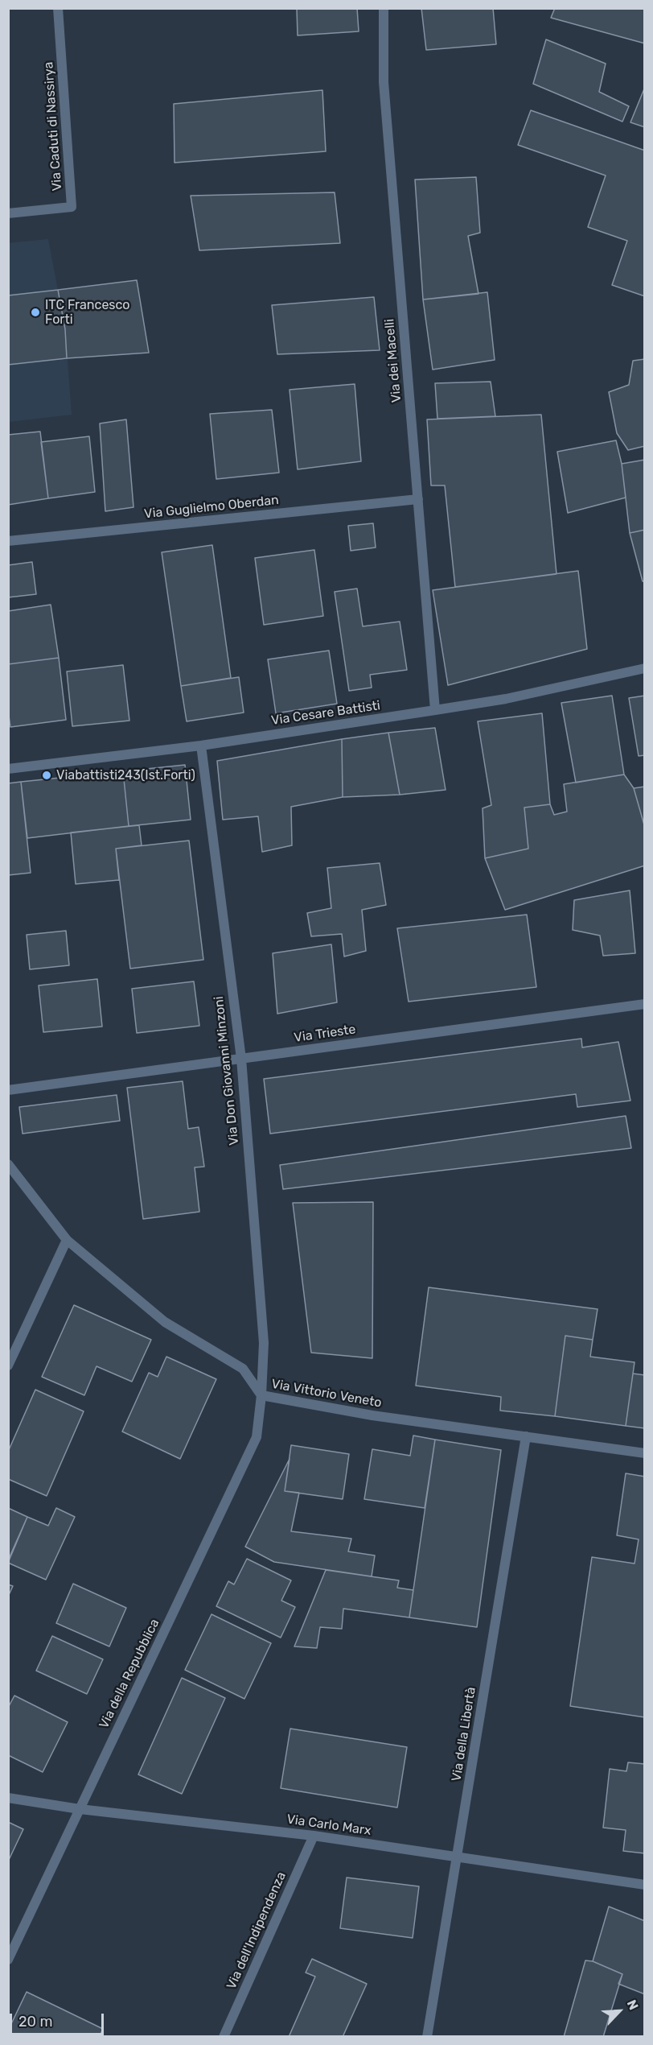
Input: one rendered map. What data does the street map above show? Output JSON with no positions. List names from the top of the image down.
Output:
{
  "streets": {
    "street": [
      "Via Caduti di Nassirya",
      "Via dei Macelli",
      "Via Guglielmo Oberdan",
      "Via Cesare Battisti",
      "Via Trieste",
      "Via Don Giovanni Minzoni",
      "Via Vittorio Veneto",
      "Via della Repubblica",
      "Via della Libertà",
      "Via Carlo Marx",
      "Via dell'Indipendenza"
    ]
  },
  "crossings": [
    ["Via dei Macelli", "Via Guglielmo Oberdan"],
    ["Via dei Macelli", "Via Cesare Battisti"],
    ["Via Cesare Battisti", "Via Don Giovanni Minzoni"],
    ["Via Trieste", "Via Don Giovanni Minzoni"],
    ["Via Don Giovanni Minzoni", "Via Vittorio Veneto"],
    ["Via Don Giovanni Minzoni", "Via della Repubblica"],
    ["Via Vittorio Veneto", "Via della Repubblica"],
    ["Via Vittorio Veneto", "Via della Libertà"],
    ["Via della Repubblica", "Via Carlo Marx"],
    ["Via della Libertà", "Via Carlo Marx"],
    ["Via Carlo Marx", "Via dell'Indipendenza"]
  ],
  "places": ["ITC Francesco Forti", "Viabattisti243(Ist.Forti)"],
  "scale_bar": "20 m",
  "north": "top right"
}
